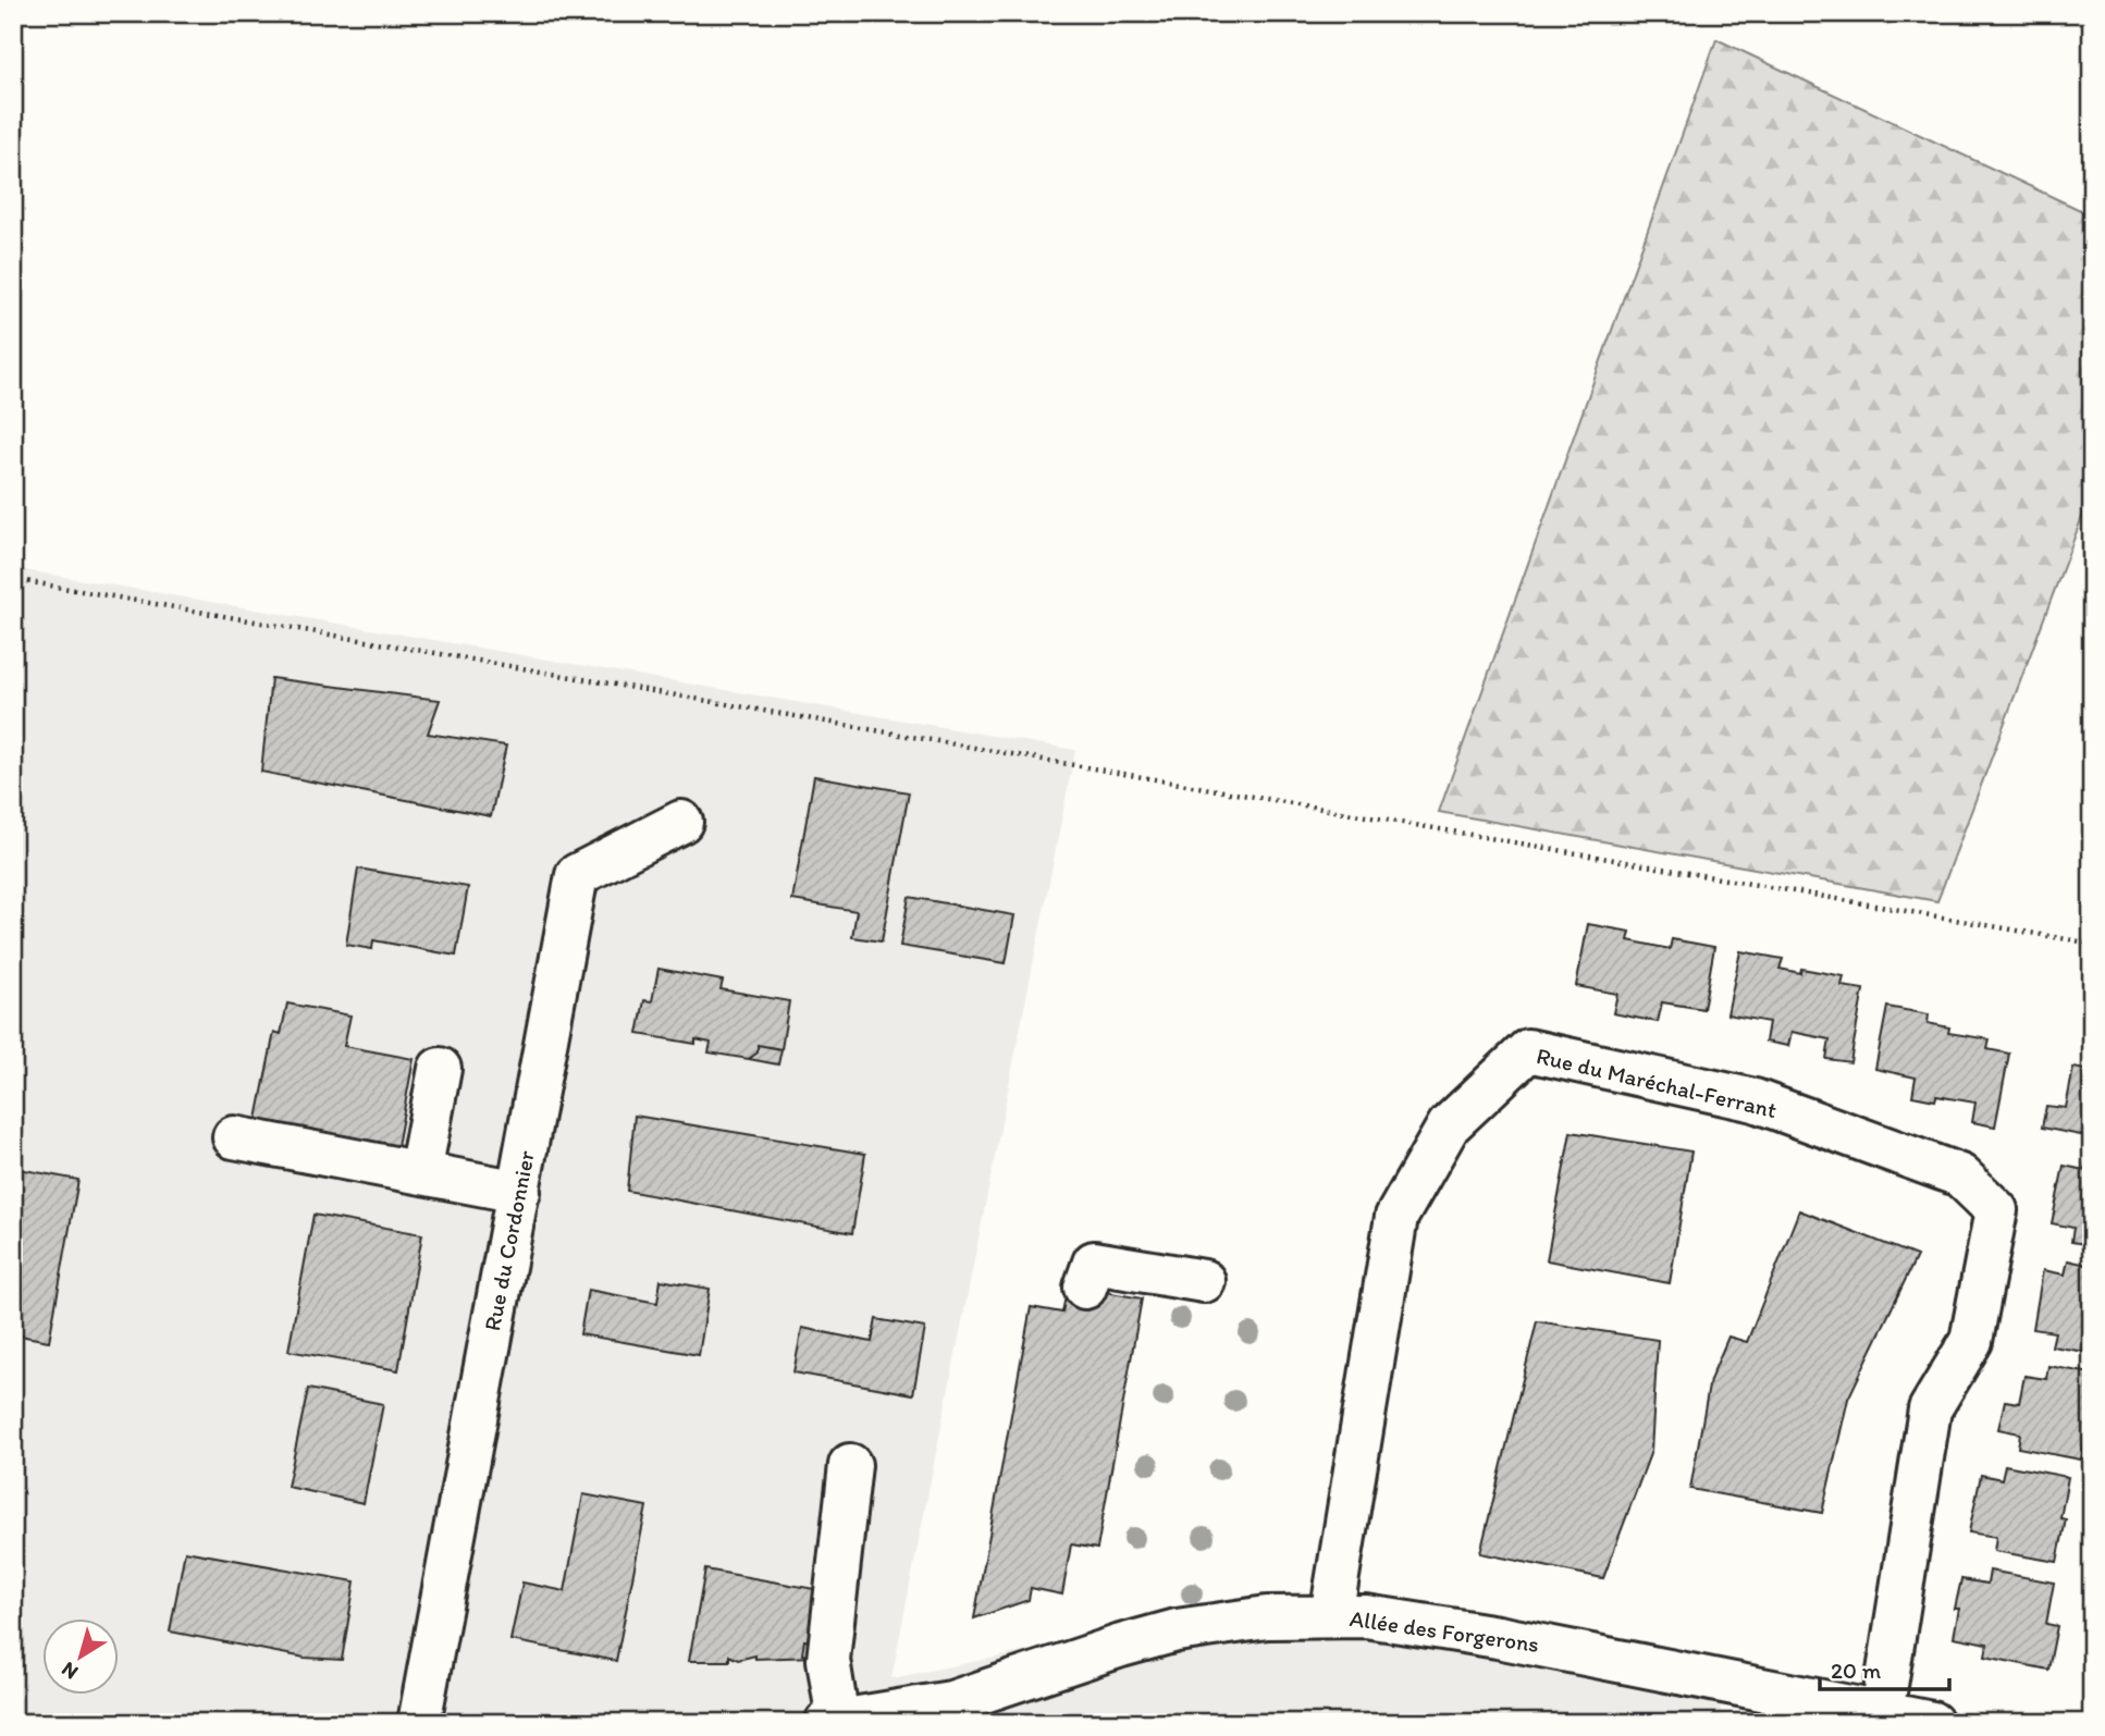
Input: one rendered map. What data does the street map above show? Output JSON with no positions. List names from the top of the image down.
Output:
{
  "streets": {
    "street": ["Rue du Maréchal-Ferrant", "Rue du Cordonnier", "Allée des Forgerons"]
  },
  "crossings": [
    ["Rue du Maréchal-Ferrant", "Allée des Forgerons"]
  ],
  "scale_bar": "20 m",
  "north": "bottom left"
}
